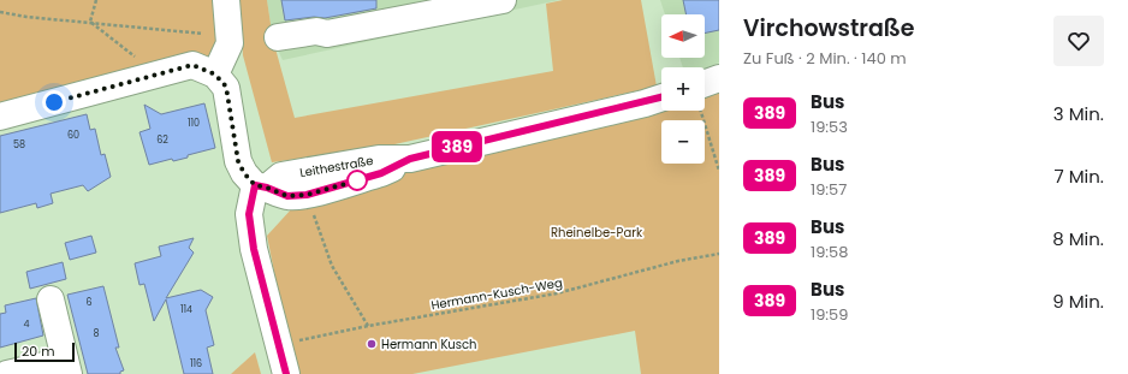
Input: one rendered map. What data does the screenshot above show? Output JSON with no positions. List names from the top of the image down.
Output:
{
  "streets": {
    "street": ["Leithestraße"],
    "path": ["Hermann-Kusch-Weg"]
  },
  "parks": ["Rheinelbe-Park"],
  "places": ["Hermann Kusch"],
  "lines": ["bus line 389"],
  "house_numbers": [
    "110",
    "60",
    "62",
    "58",
    "6",
    "114",
    "4",
    "8",
    "116"
  ],
  "scale_bar": "20 m",
  "north": "left",
  "page": {
    "on_map": "389",
    "heading": ["Virchowstraße", "Zu Fuß · 2 Min. · 140 m"],
    "map_buttons": ["+", "−"],
    "list": [
      {
        "mark": "389",
        "name": "Bus",
        "note": "19:53",
        "value": "3 Min."
      },
      {
        "mark": "389",
        "name": "Bus",
        "note": "19:57",
        "value": "7 Min."
      },
      {
        "mark": "389",
        "name": "Bus",
        "note": "19:58",
        "value": "8 Min."
      },
      {
        "mark": "389",
        "name": "Bus",
        "note": "19:59",
        "value": "9 Min."
      }
    ],
    "scale": "20 m"
  }
}
